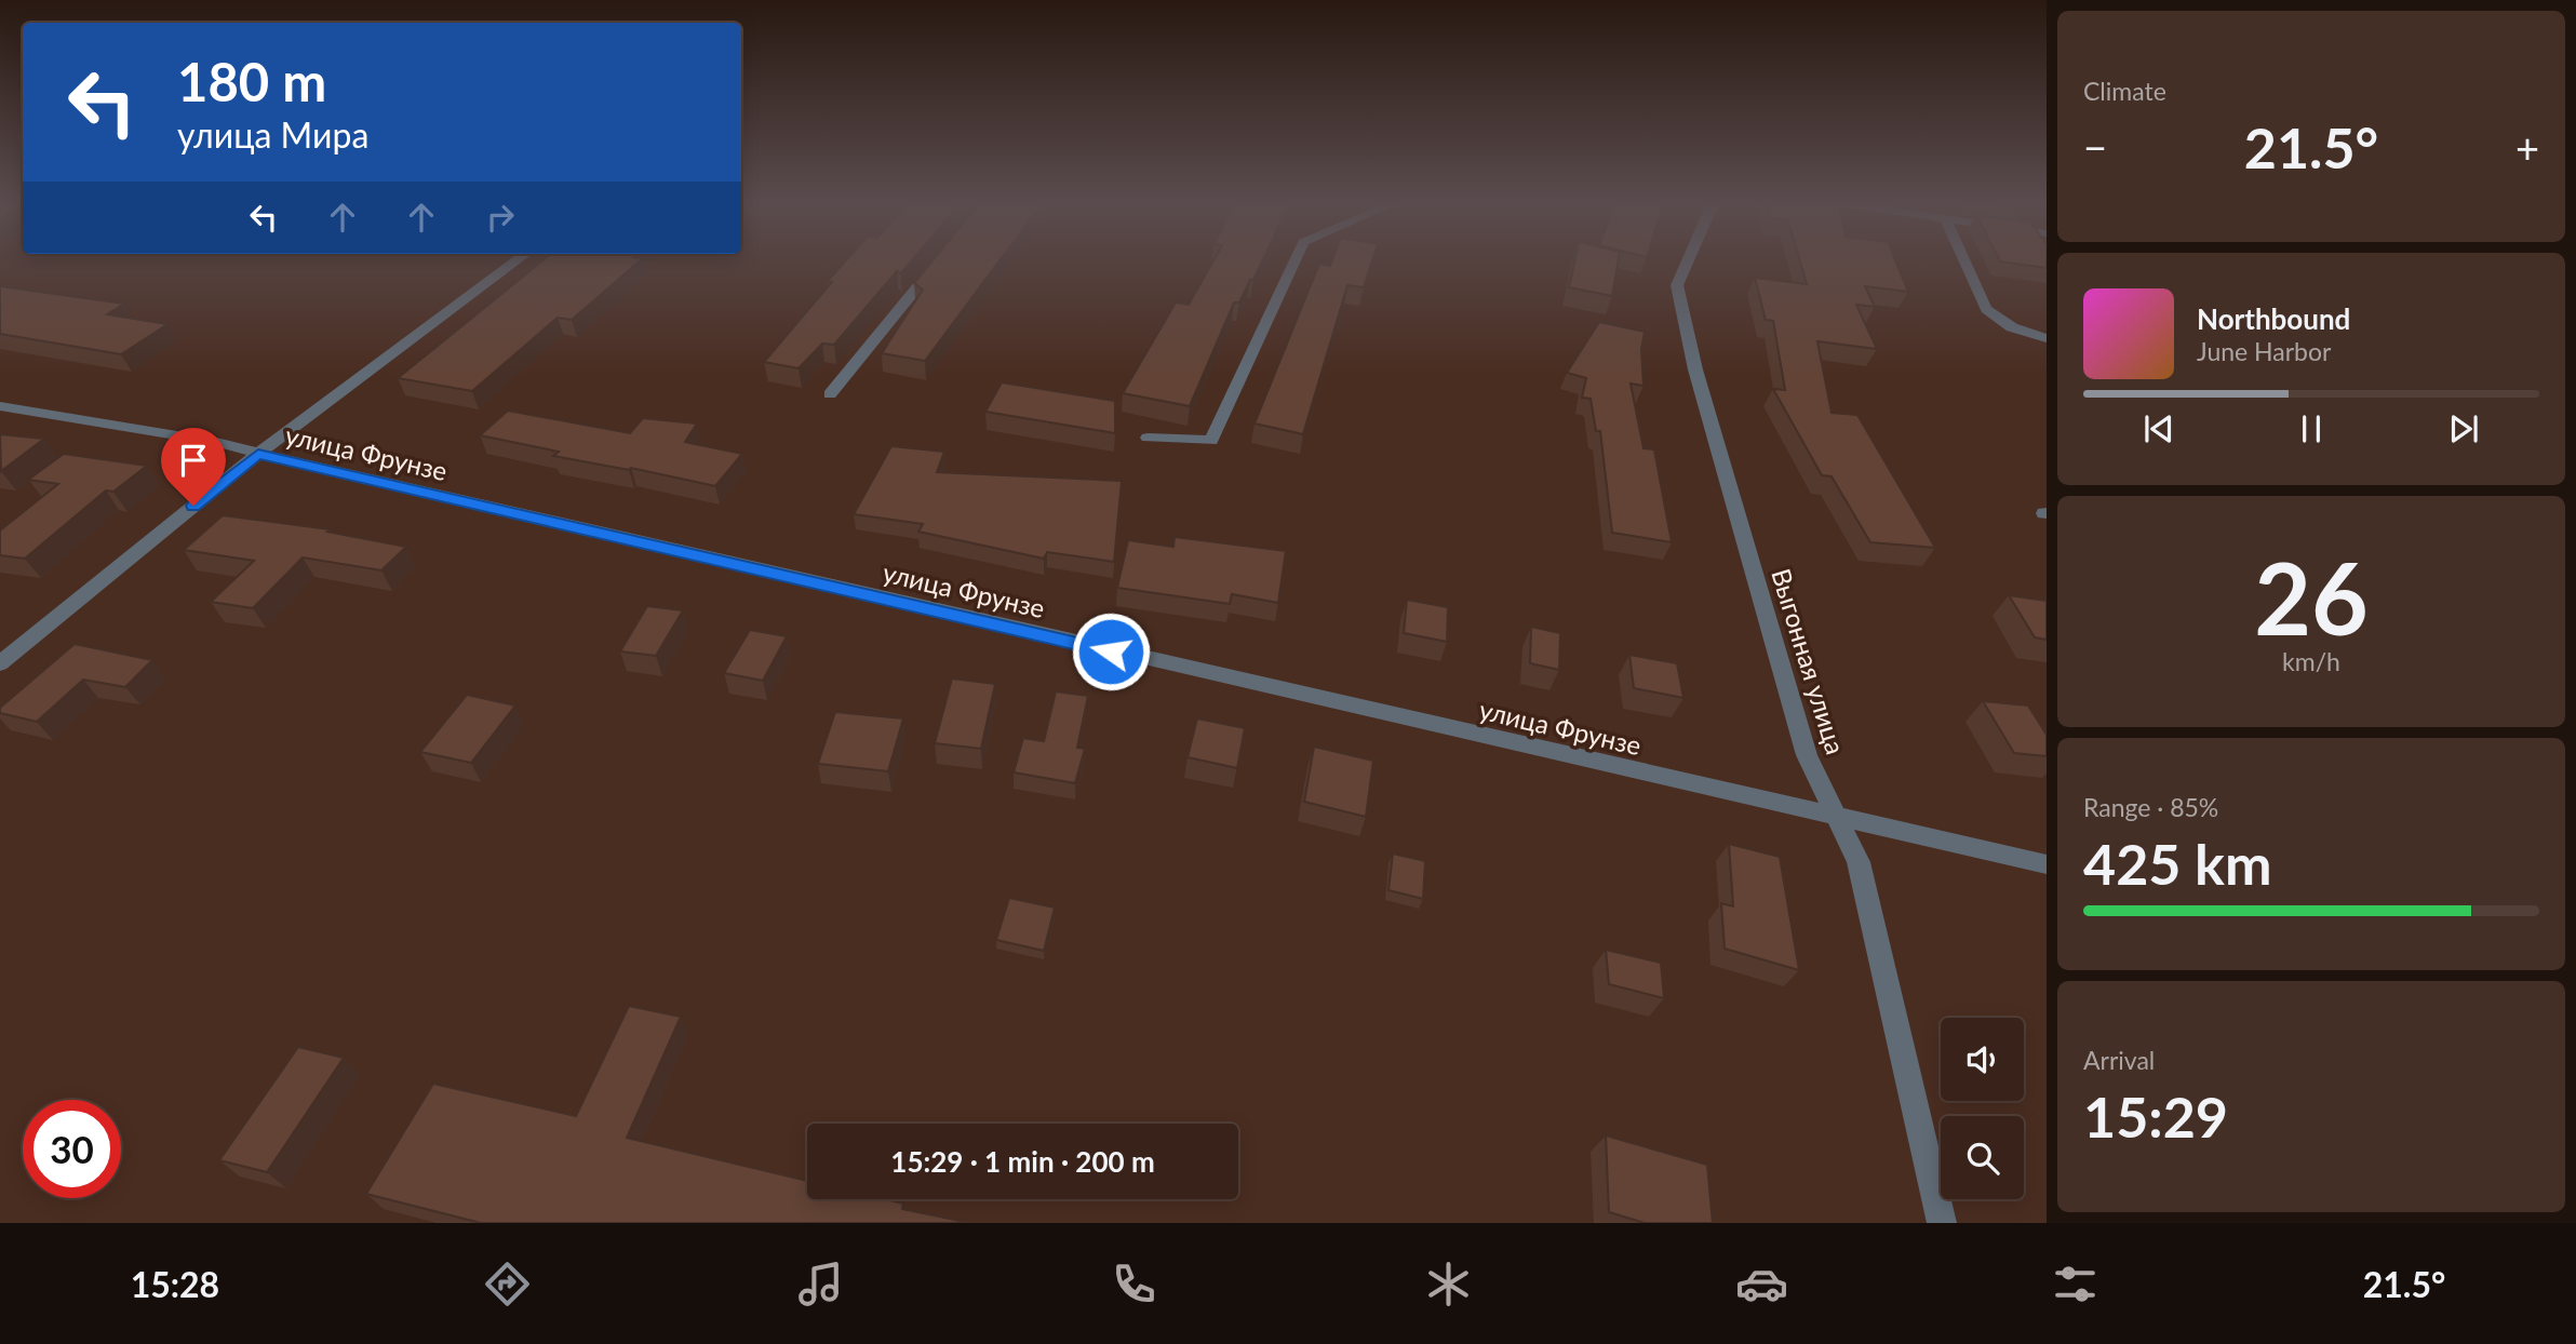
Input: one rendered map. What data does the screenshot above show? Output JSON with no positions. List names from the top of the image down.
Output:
{
  "streets": {
    "street": ["улица Фрунзе", "Выгонная улица"]
  },
  "crossings": [
    ["улица Фрунзе", "Выгонная улица"]
  ],
  "page": {
    "tile": [
      "Climate",
      ["26", "km/h"],
      ["Range · 85%", "425 km"],
      ["Arrival", "15:29"]
    ],
    "turn": ["180 m", "улица Мира"],
    "heat": ["−", "21.5°", "+"],
    "song": ["Northbound", "June Harbor"],
    "limit": "30",
    "trip": "15:29 · 1 min · 200 m",
    "tabs": ["15:28", "21.5°"]
  }
}
